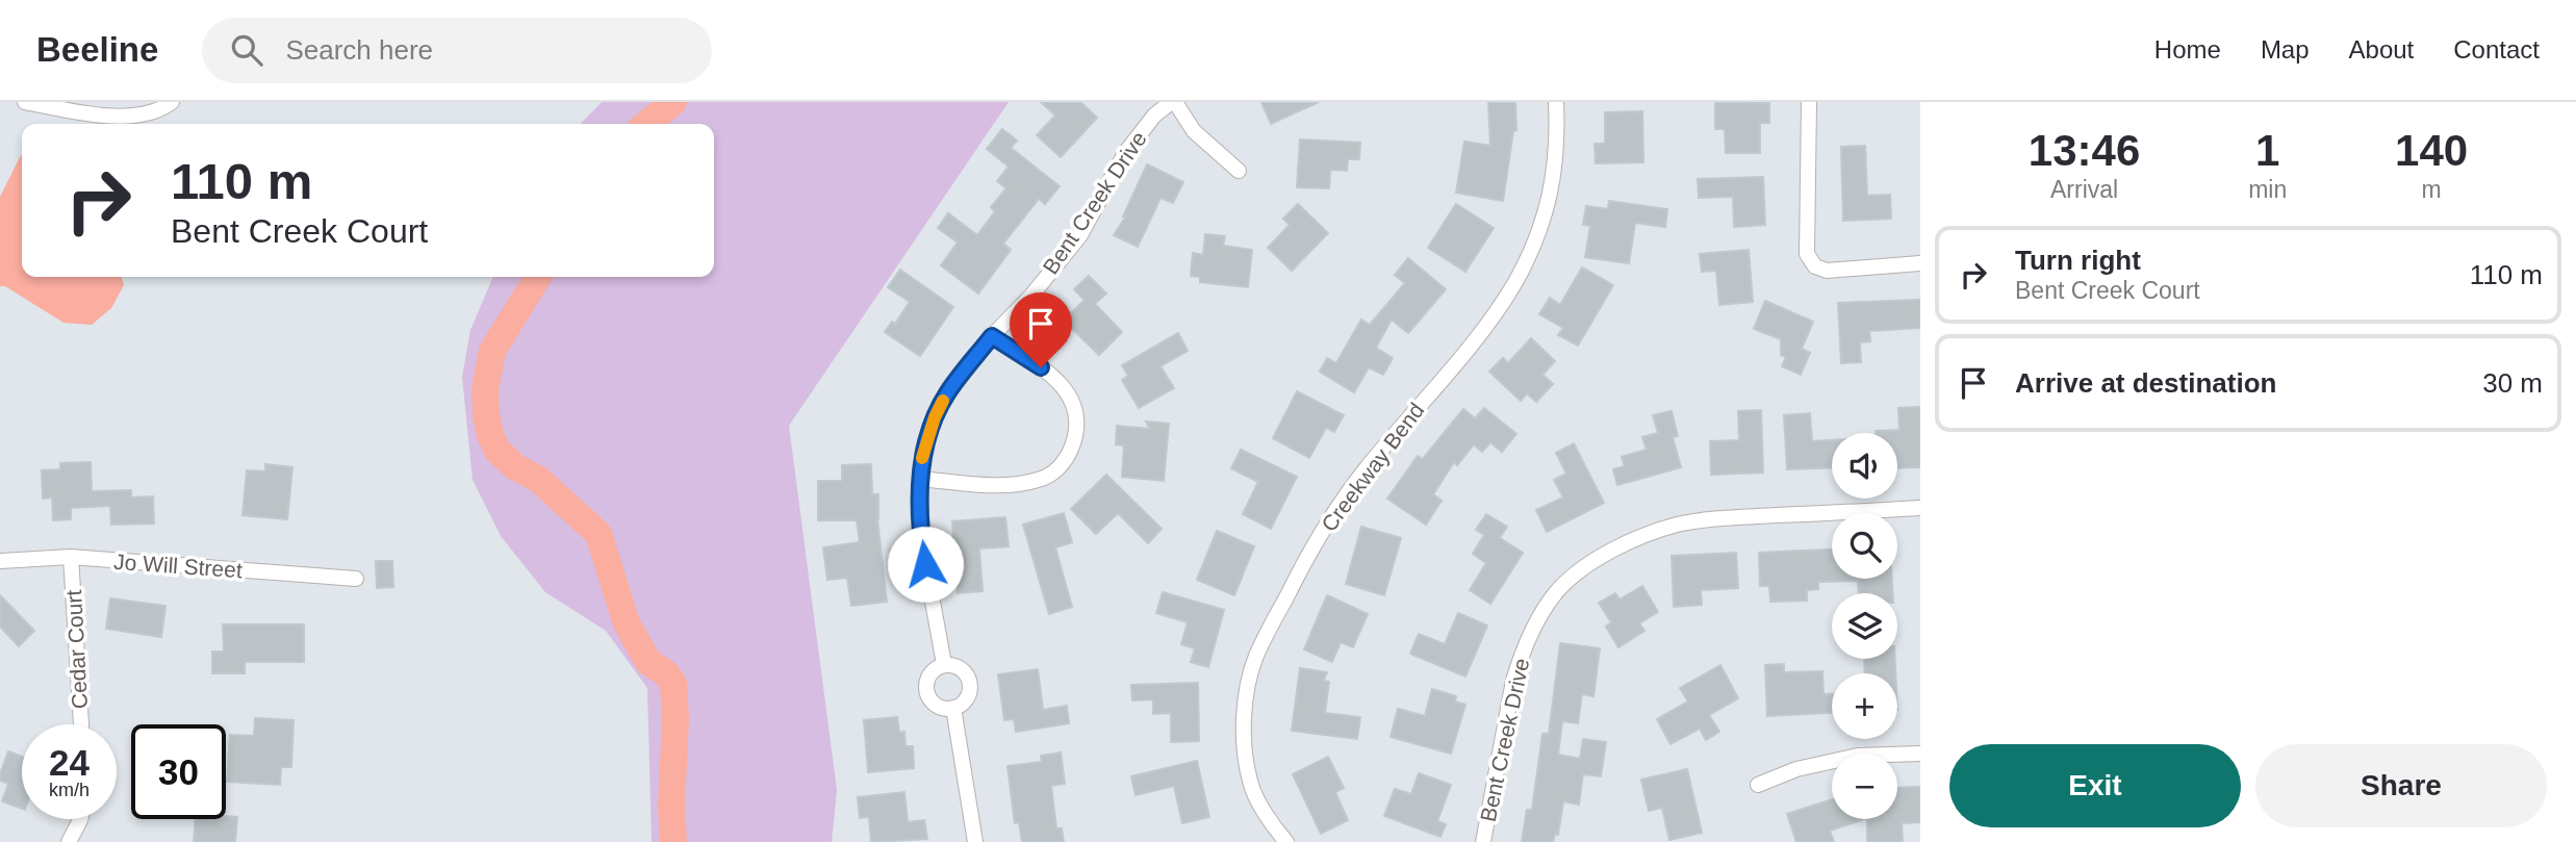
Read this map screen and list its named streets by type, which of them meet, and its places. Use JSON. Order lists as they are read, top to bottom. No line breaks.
{"streets":{"street":["Bent Creek Drive","Creekway Bend","Jo Will Street","Cedar Court"]},"crossings":[["Jo Will Street","Cedar Court"]],"page":{"header":"Beeline","search":"Search here","nav":["Home","Map","About","Contact"],"eta":["13:46","Arrival","1","min","140","m"],"turn":["110 m","Bent Creek Court"],"list":[{"name":"Turn right","note":"Bent Creek Court","value":"110 m"},{"name":"Arrive at destination","value":"30 m"}],"map_buttons":["+","−"],"speed":"24 km/h","limit":"30","buttons":["Exit","Share"]}}
